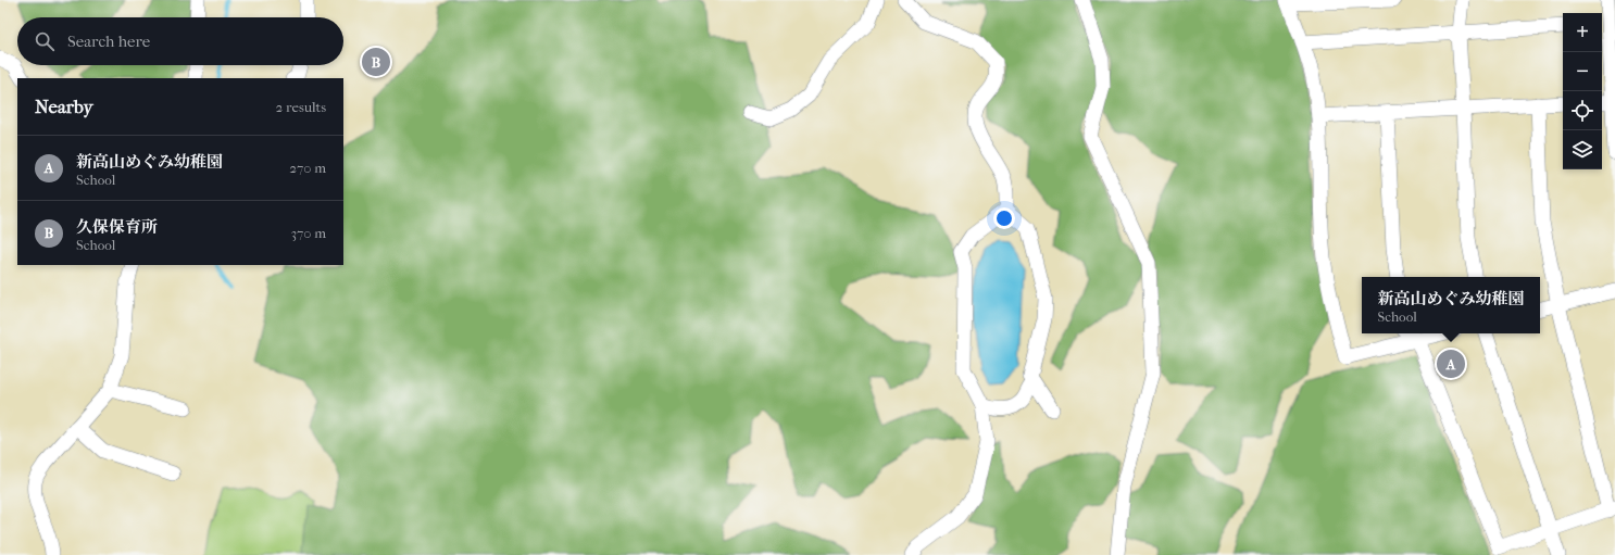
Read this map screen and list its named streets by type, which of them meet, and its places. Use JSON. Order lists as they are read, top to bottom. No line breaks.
{"page":{"map_buttons":["+","−"],"search":"Search here","pins":["B","A"],"heading":["Nearby","2 results"],"list":[{"mark":"A","name":"新高山めぐみ幼稚園","note":"School","value":"270 m"},{"mark":"B","name":"久保保育所","note":"School","value":"370 m"}],"popup":["新高山めぐみ幼稚園","School"]}}
